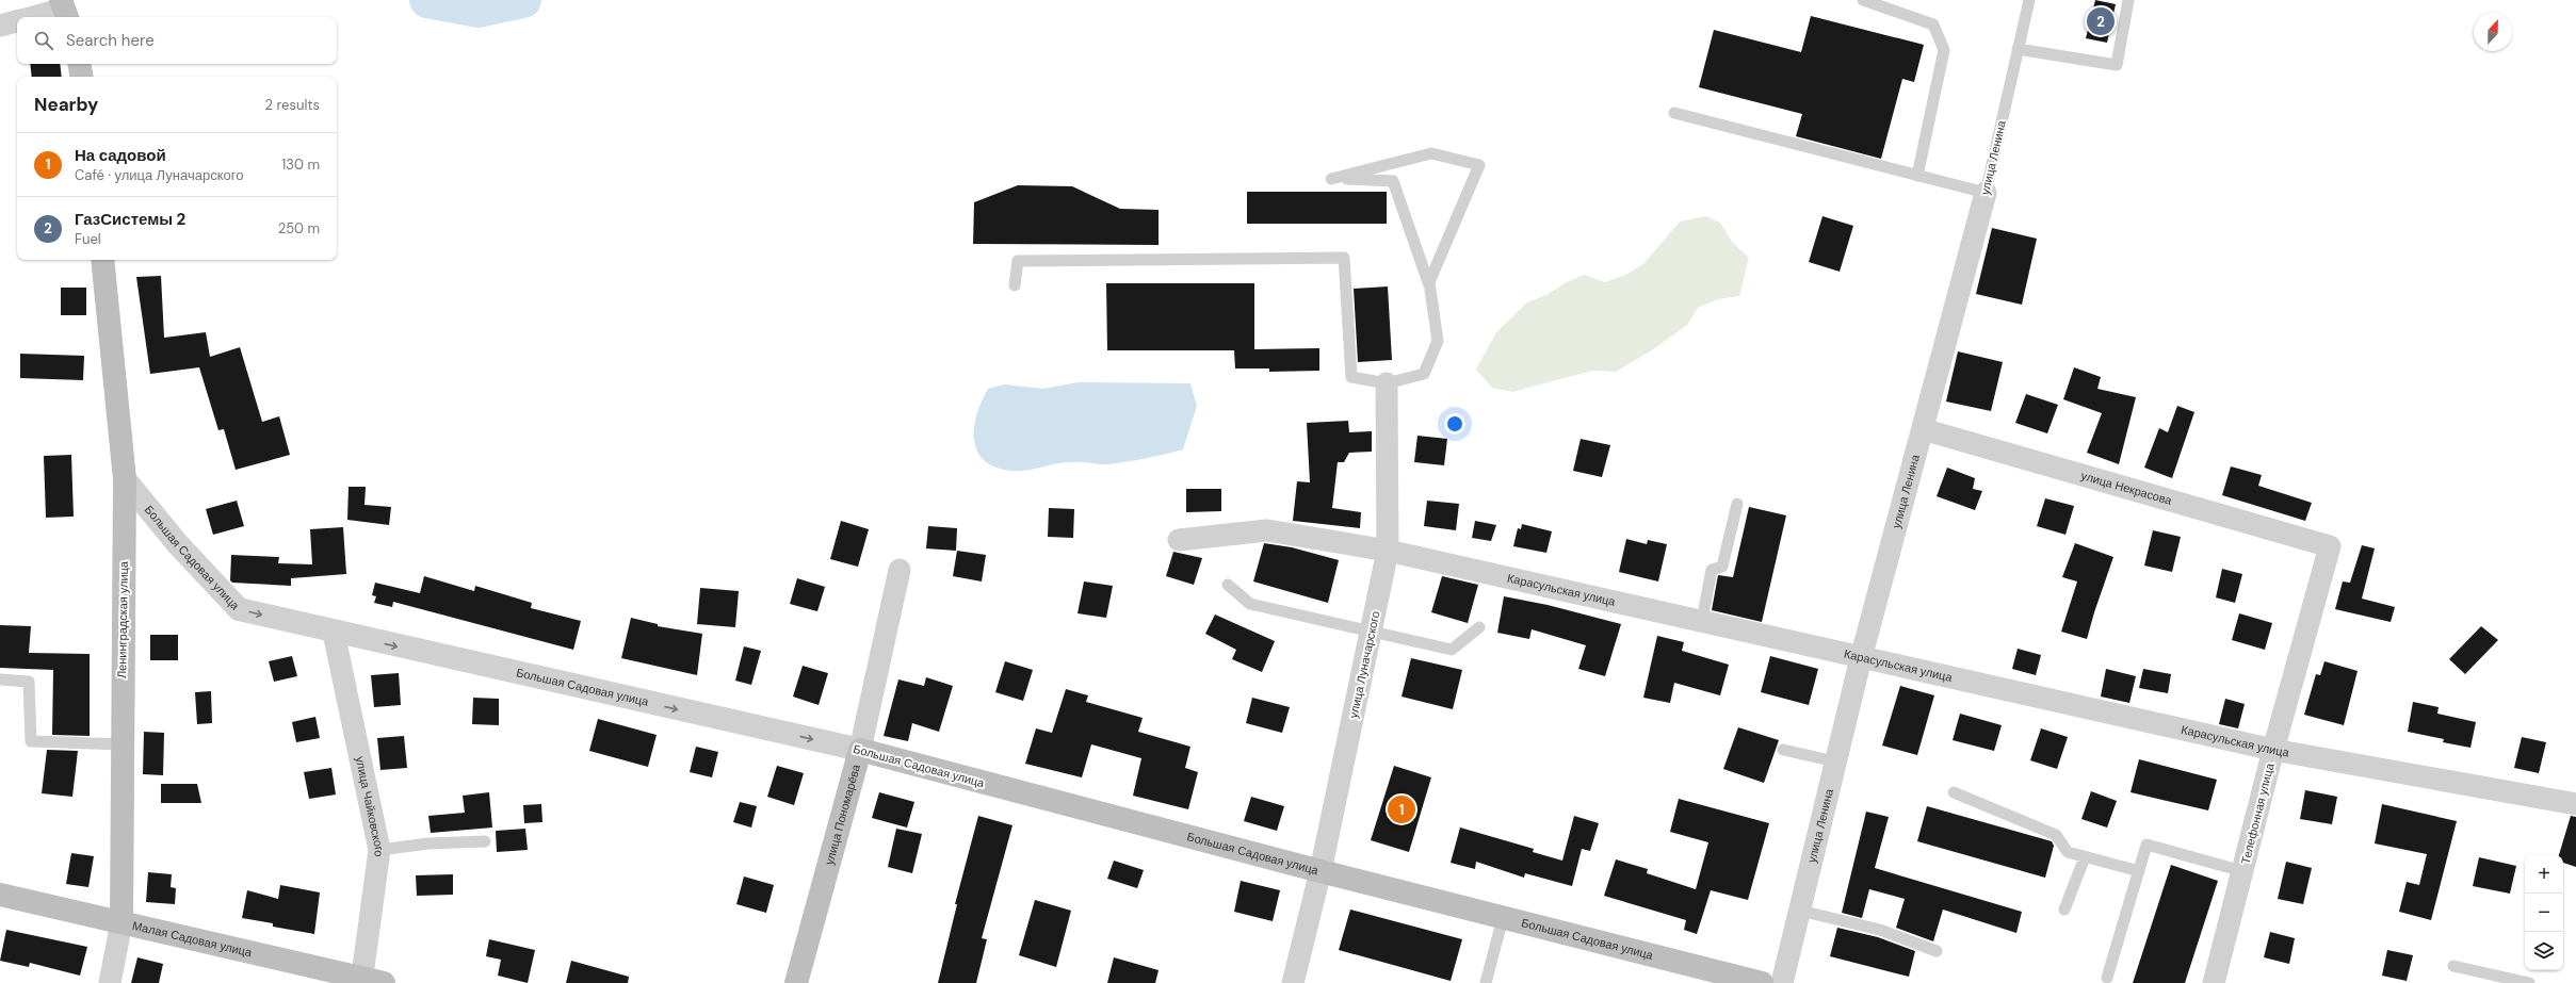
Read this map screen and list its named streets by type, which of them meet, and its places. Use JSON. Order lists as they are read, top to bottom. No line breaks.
{"streets":{"main road":["Большая Садовая улица","Ленинградская улица","улица Пономарёва","Малая Садовая улица"],"street":["улица Ленина","улица Некрасова","Карасульская улица","улица Луначарского","улица Чайковского","Телефонная улица"]},"crossings":[["улица Ленина","улица Некрасова"],["улица Ленина","Карасульская улица"],["улица Некрасова","Телефонная улица"],["Большая Садовая улица","Ленинградская улица"],["Большая Садовая улица","улица Луначарского"],["Большая Садовая улица","улица Чайковского"],["Большая Садовая улица","улица Пономарёва"],["Карасульская улица","улица Луначарского"],["Карасульская улица","Телефонная улица"],["Ленинградская улица","Малая Садовая улица"],["улица Чайковского","Малая Садовая улица"]],"one_way":["Большая Садовая улица"],"north":"top","page":{"pins":["2","1"],"search":"Search here","heading":["Nearby","2 results"],"list":[{"mark":"1","name":"На садовой","note":"Café · улица Луначарского","value":"130 m"},{"mark":"2","name":"ГазСистемы 2","note":"Fuel","value":"250 m"}],"map_buttons":["+","−"]}}
